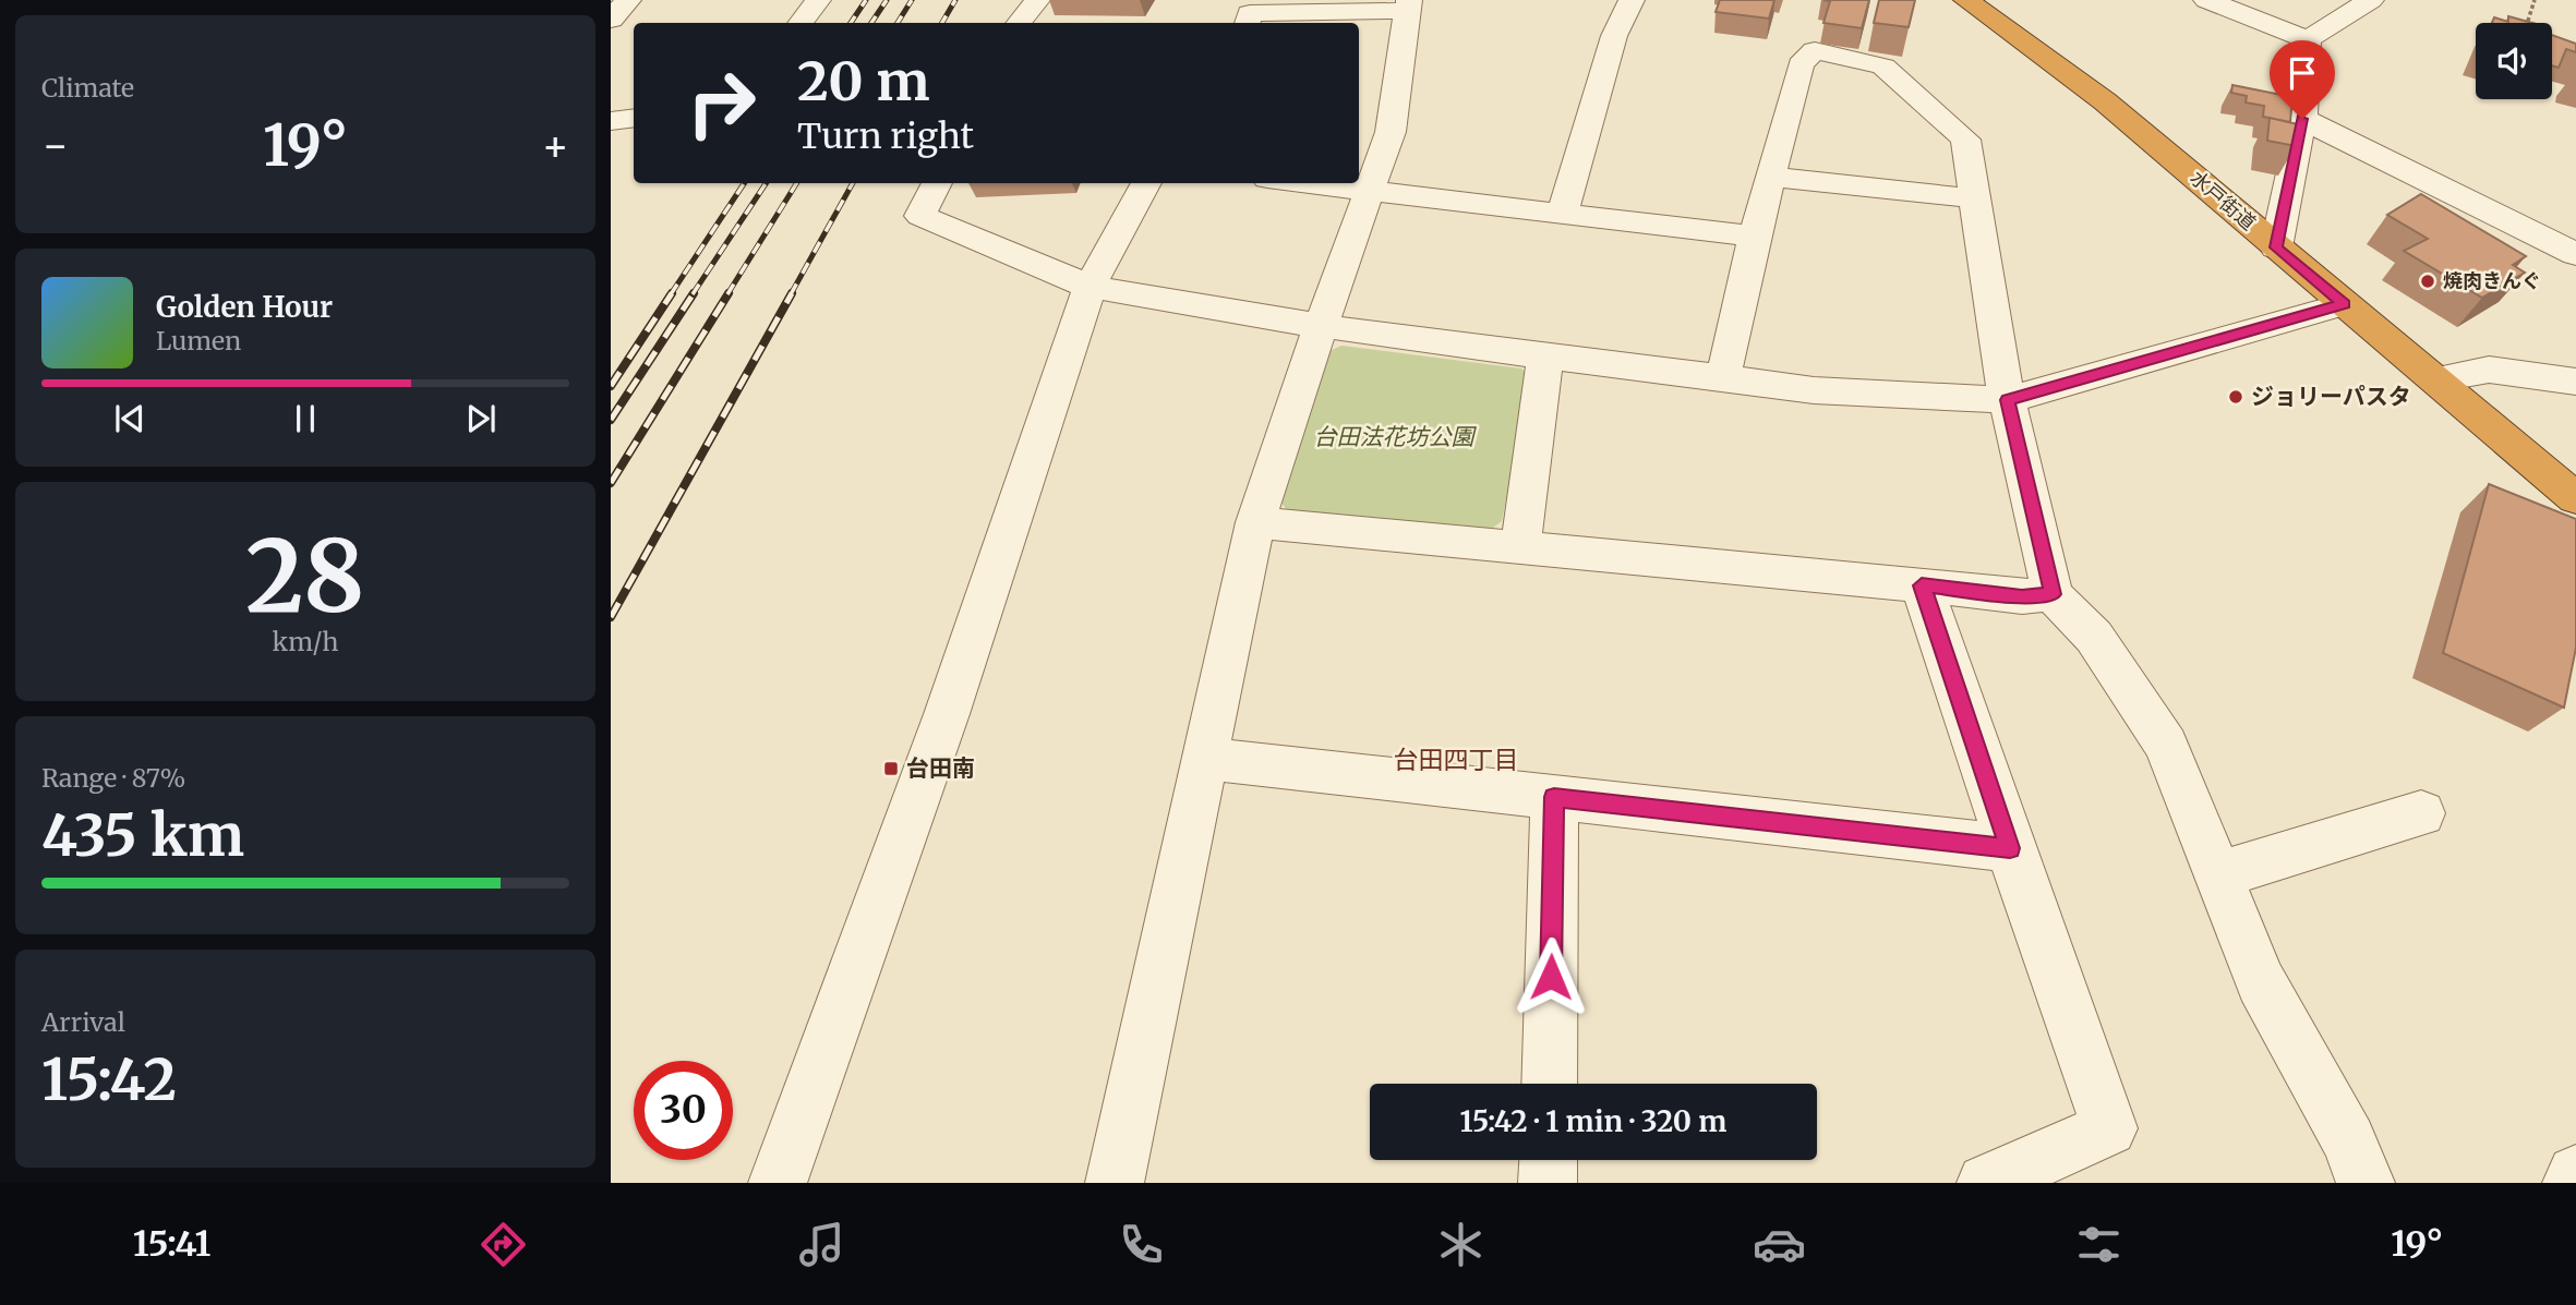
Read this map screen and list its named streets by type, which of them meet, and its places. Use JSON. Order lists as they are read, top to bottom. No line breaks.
{"streets":{"highway":["水戸街道"]},"districts":["台田四丁目"],"parks":["台田法花坊公園"],"places":{"other":["焼肉きんぐ","ジョリーパスタ"],"transit":["台田南"]},"page":{"tile":["Climate",["28","km/h"],["Range · 87%","435 km"],["Arrival","15:42"]],"turn":["20 m","Turn right"],"heat":["−","19°","+"],"song":["Golden Hour","Lumen"],"limit":"30","trip":"15:42 · 1 min · 320 m","tabs":["15:41","19°"]}}
